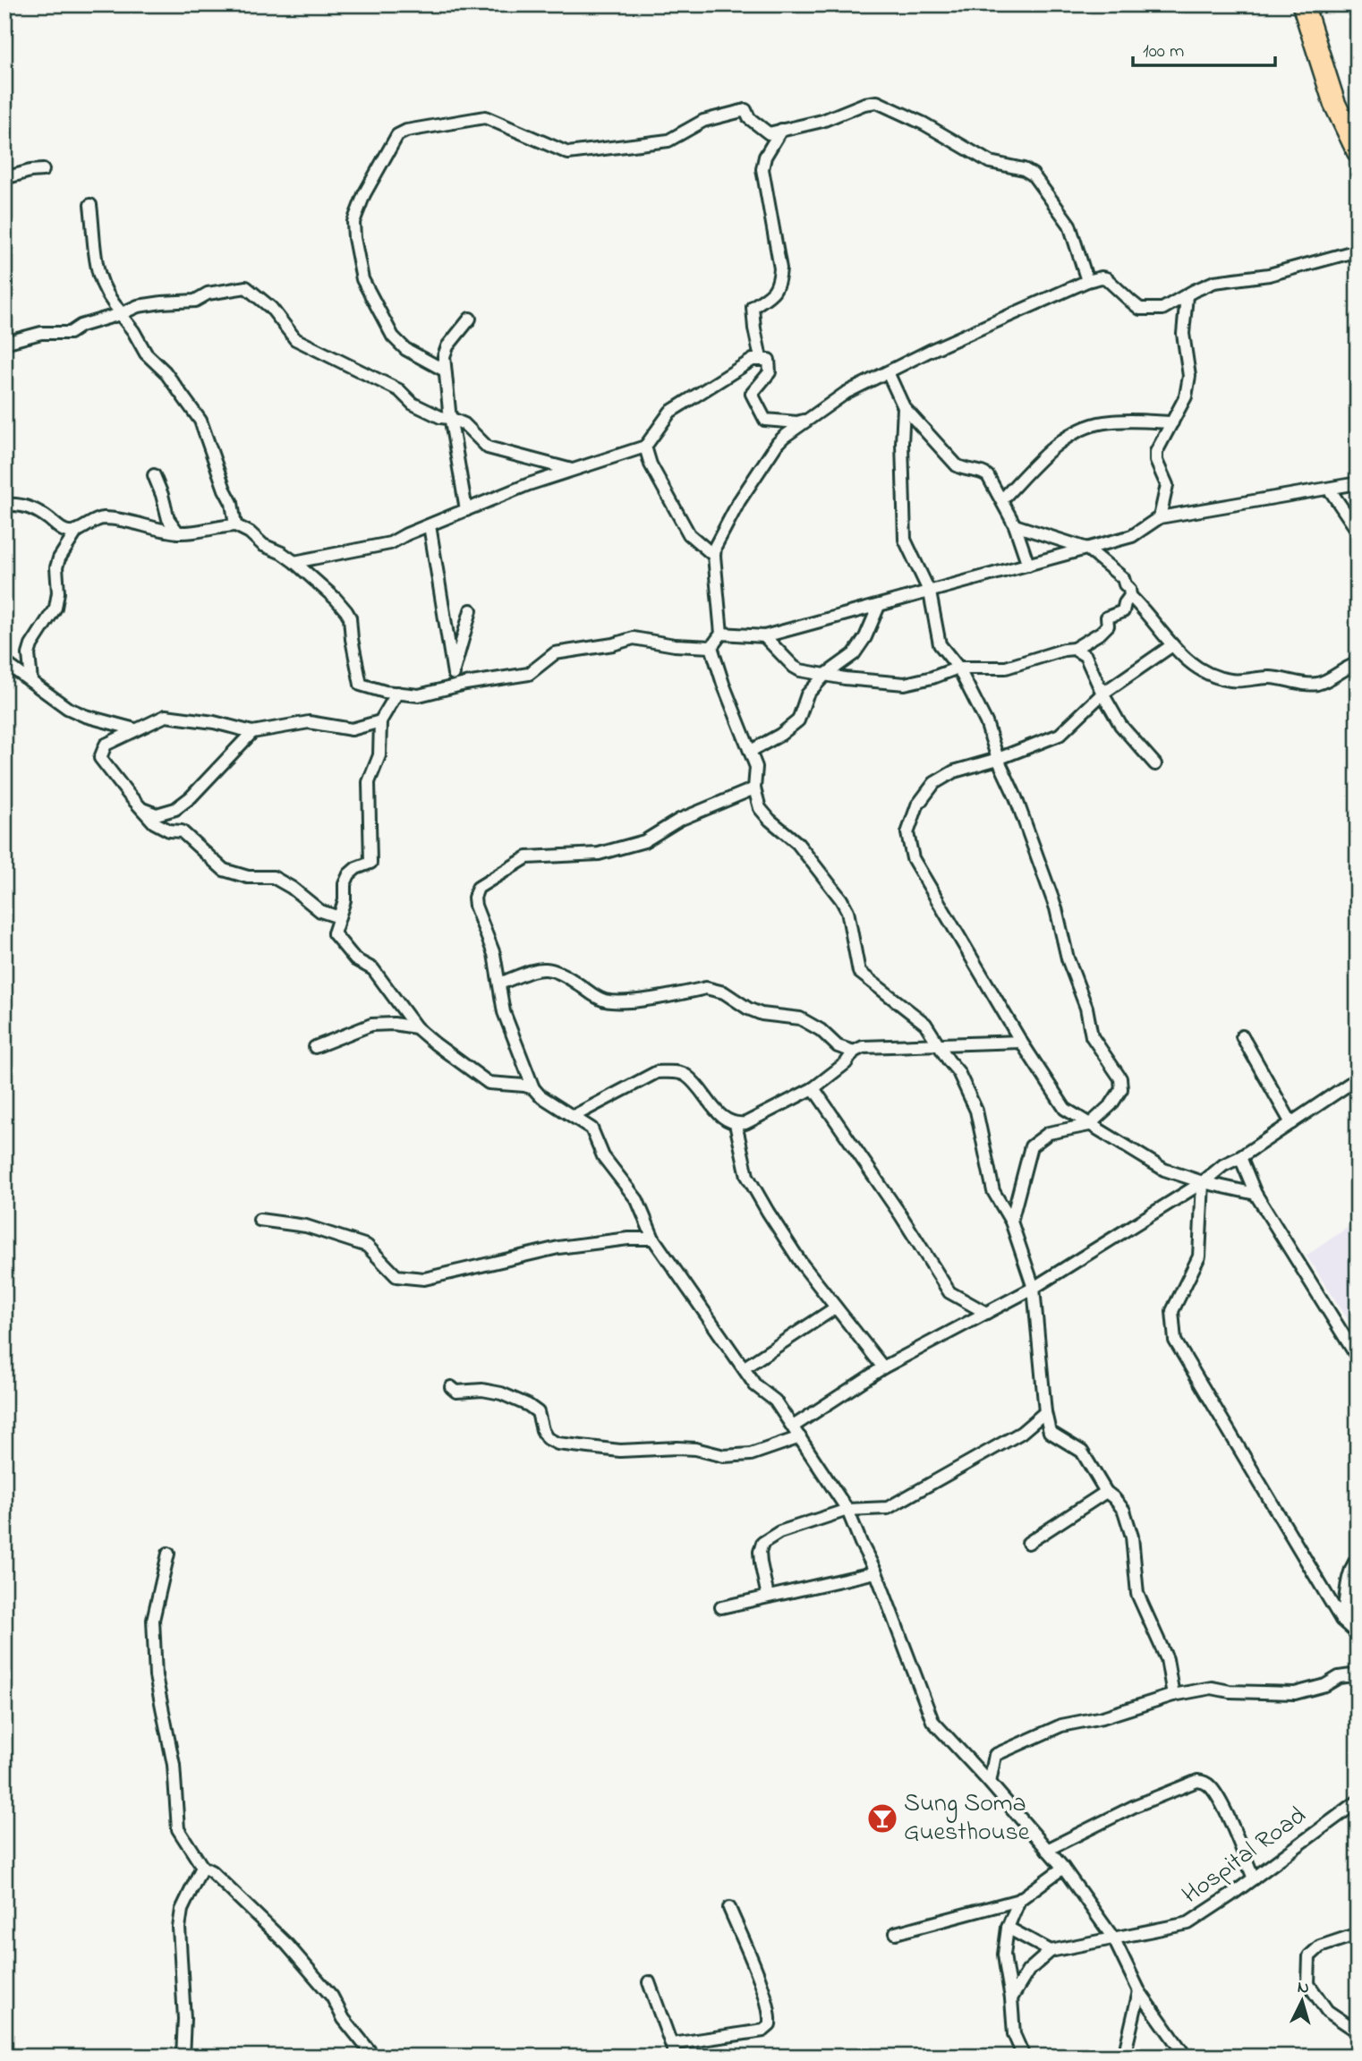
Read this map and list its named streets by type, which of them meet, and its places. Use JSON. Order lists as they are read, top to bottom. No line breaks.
{"streets":{"street":["Hospital Road"]},"places":{"bar":["Sung Soma Guesthouse"]},"scale_bar":"100 m","north":"top"}
